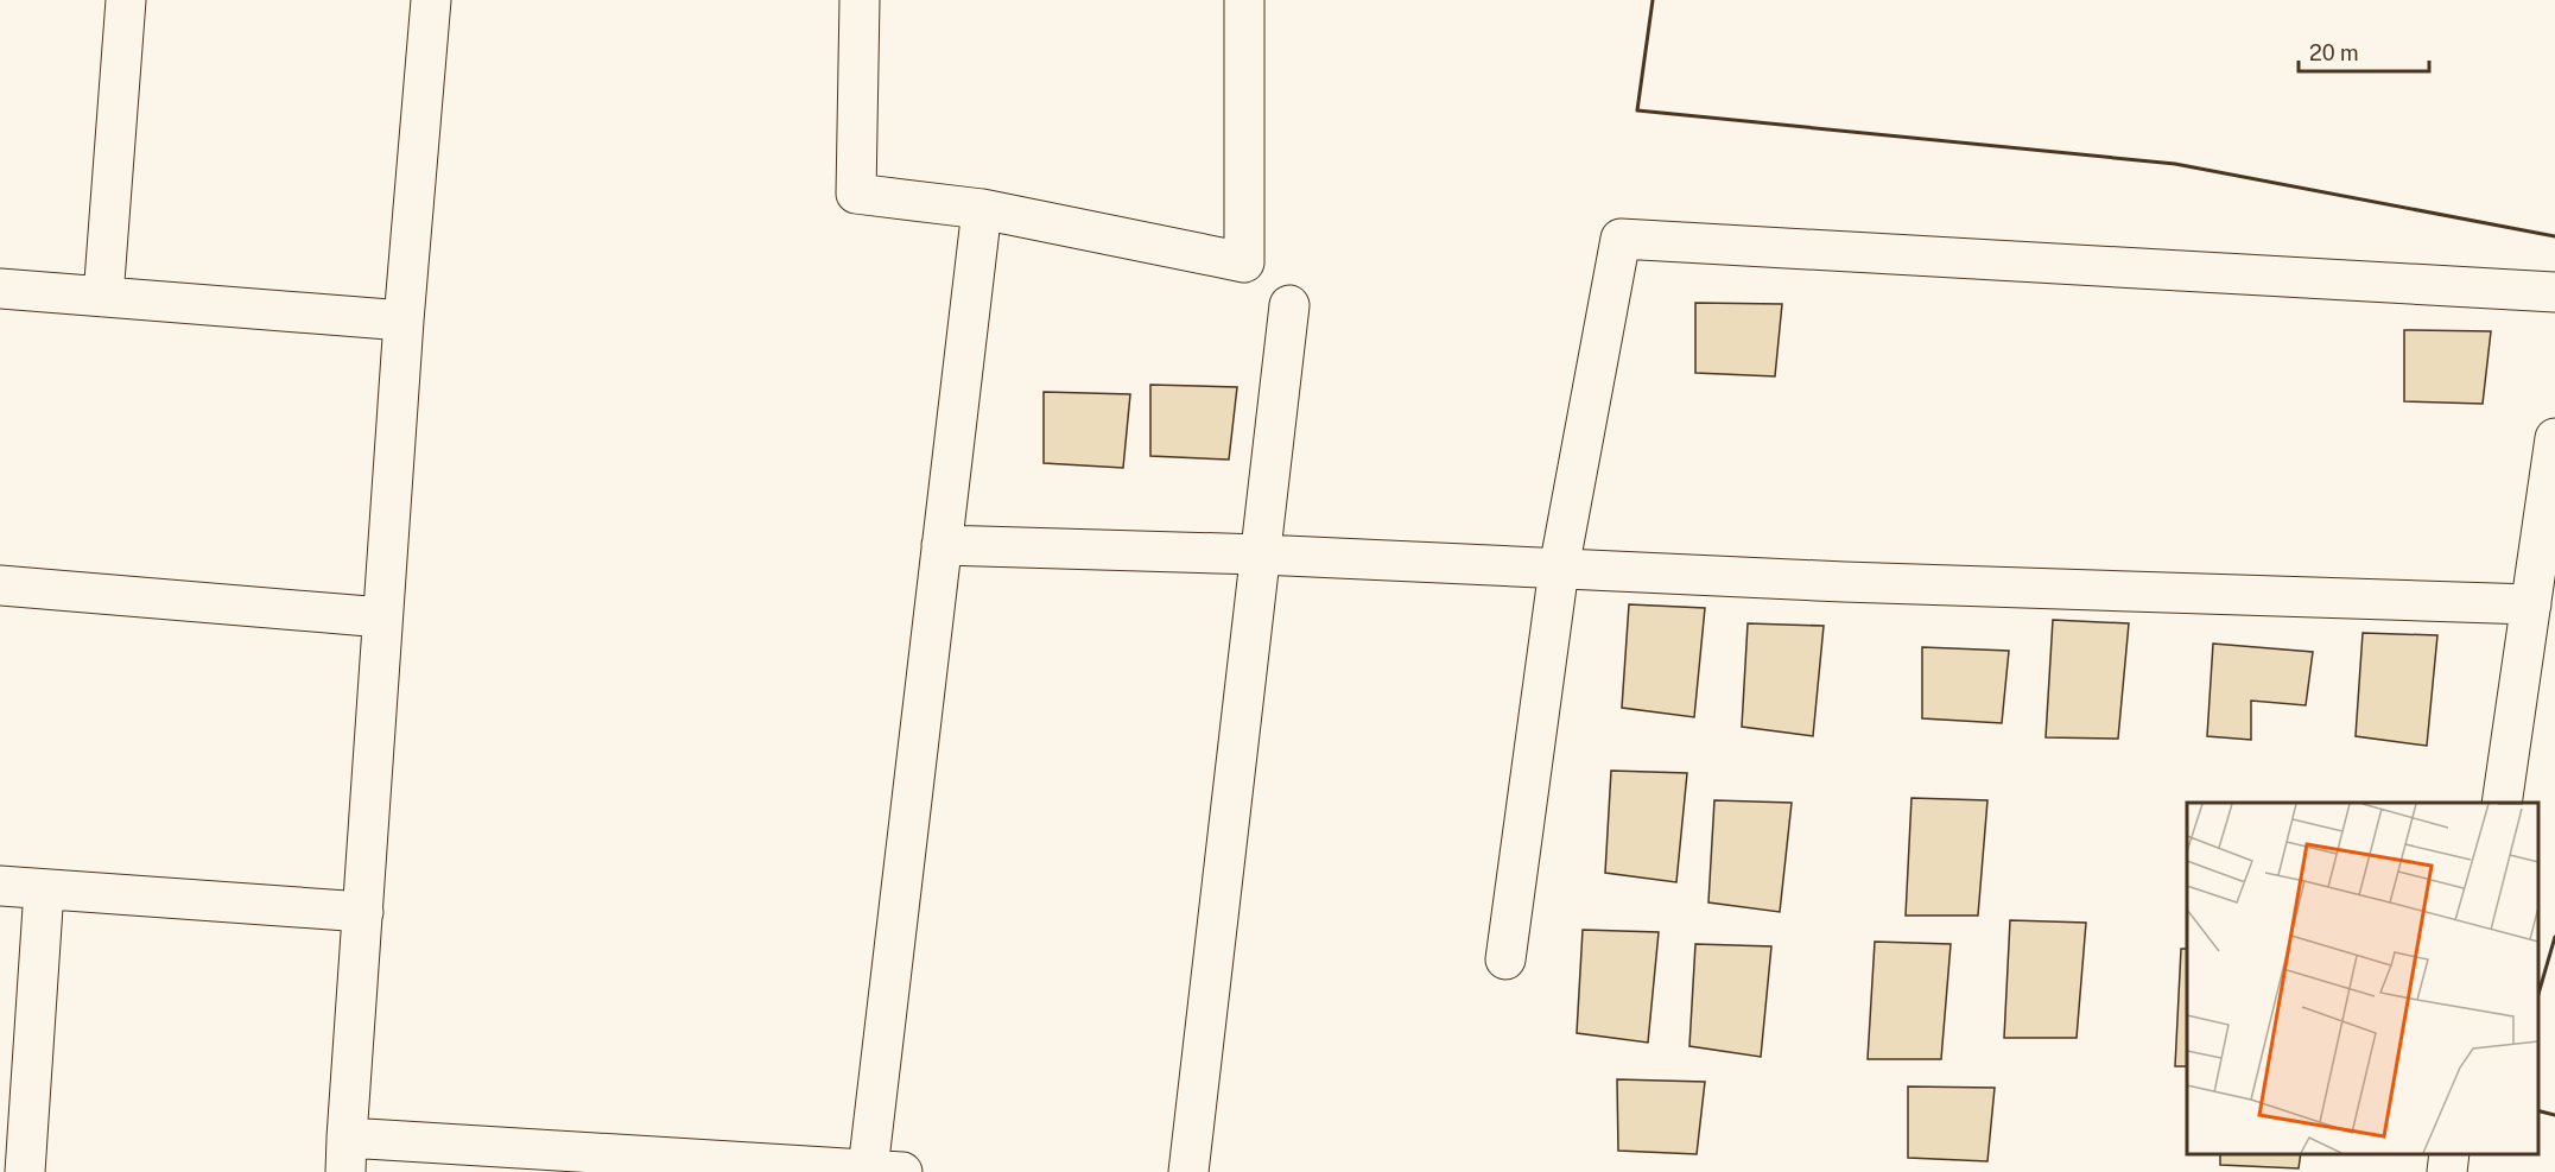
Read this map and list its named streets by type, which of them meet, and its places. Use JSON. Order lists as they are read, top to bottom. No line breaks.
{"scale_bar":"20 m"}
